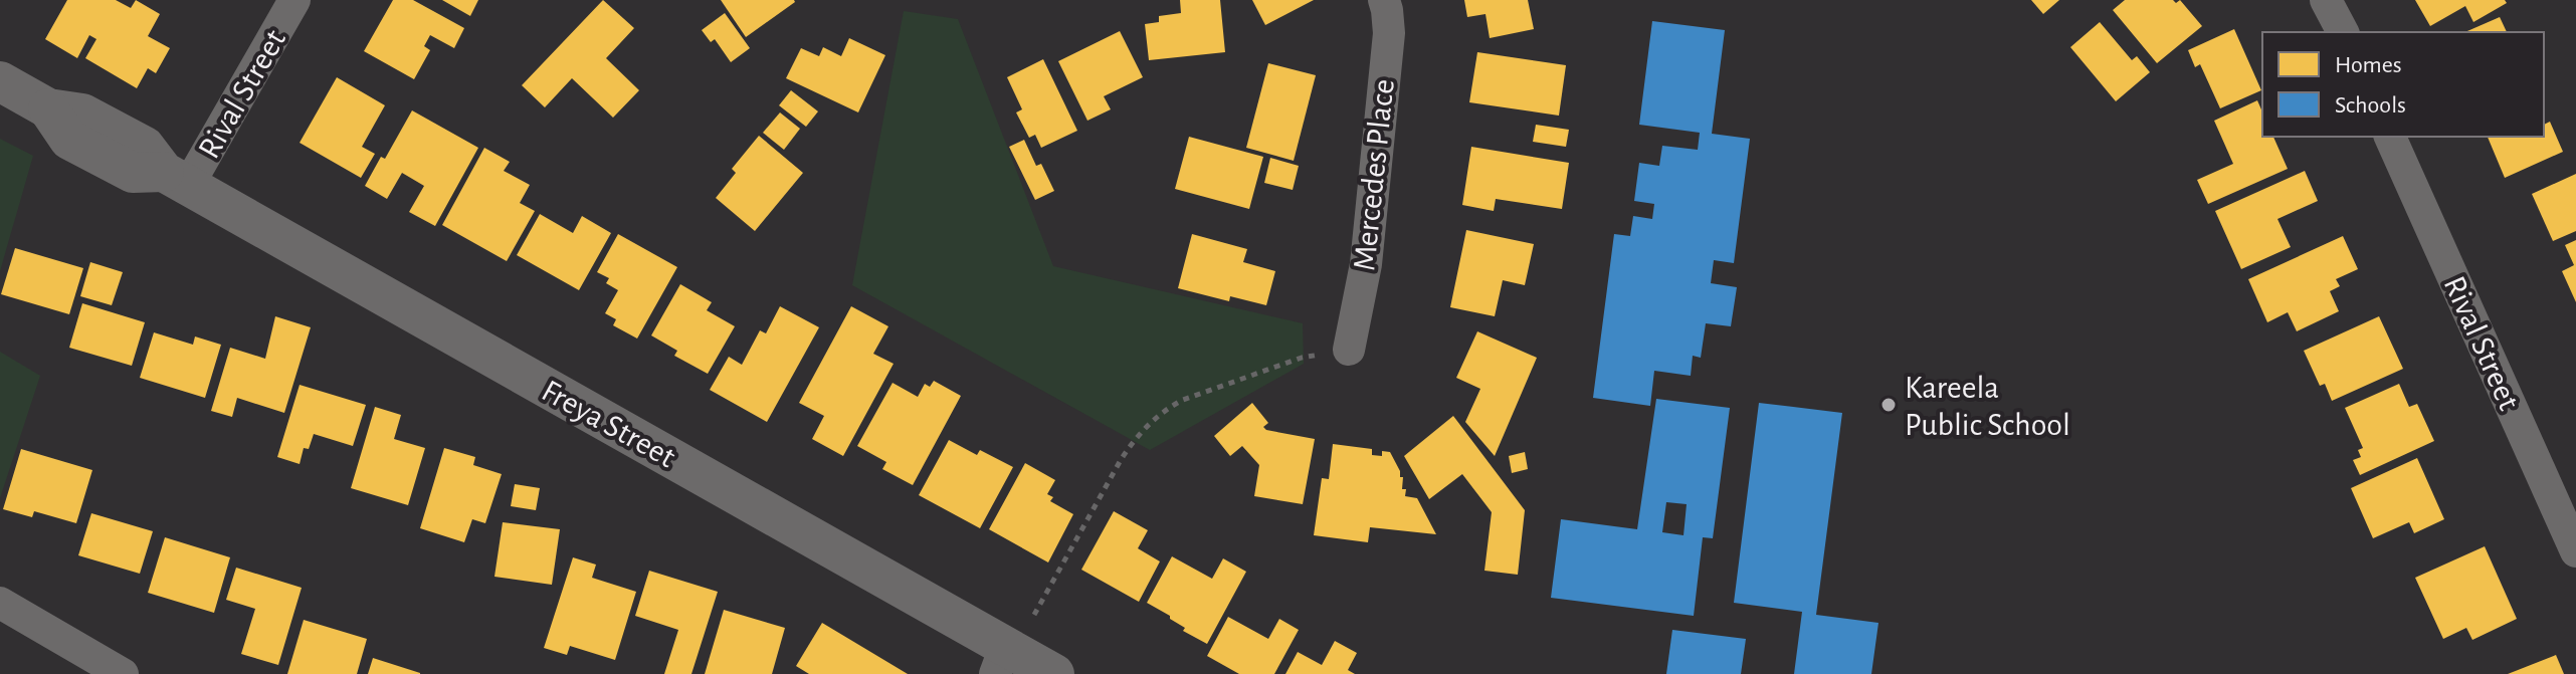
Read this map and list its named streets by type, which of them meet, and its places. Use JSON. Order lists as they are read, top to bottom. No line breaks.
{"streets":{"street":["Rival Street","Mercedes Place","Freya Street"]},"crossings":[["Rival Street","Freya Street"]],"places":["Kareela Public School"],"legend":["Homes","Schools"]}
